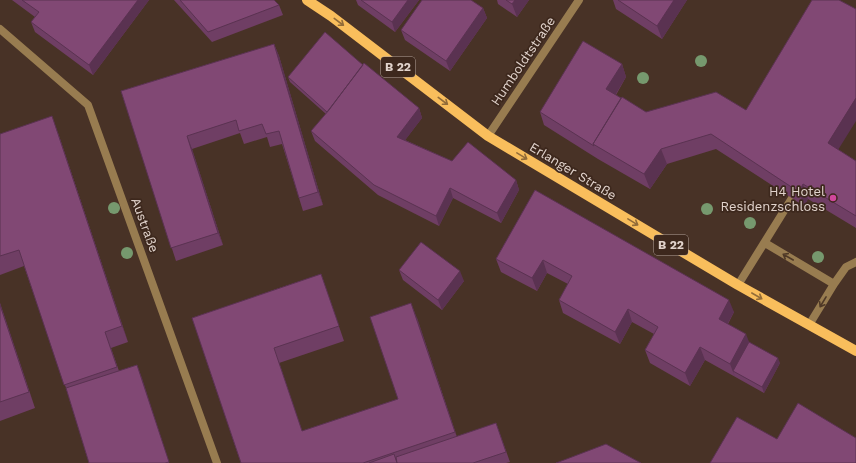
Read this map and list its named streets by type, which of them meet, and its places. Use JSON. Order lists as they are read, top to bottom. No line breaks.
{"streets":{"main road":["B 22","Erlanger Straße"],"street":["Humboldtstraße","Austraße"]},"crossings":[["Humboldtstraße","Erlanger Straße"]],"one_way":["Erlanger Straße"],"places":["H4 Hotel Residenzschloss"]}
